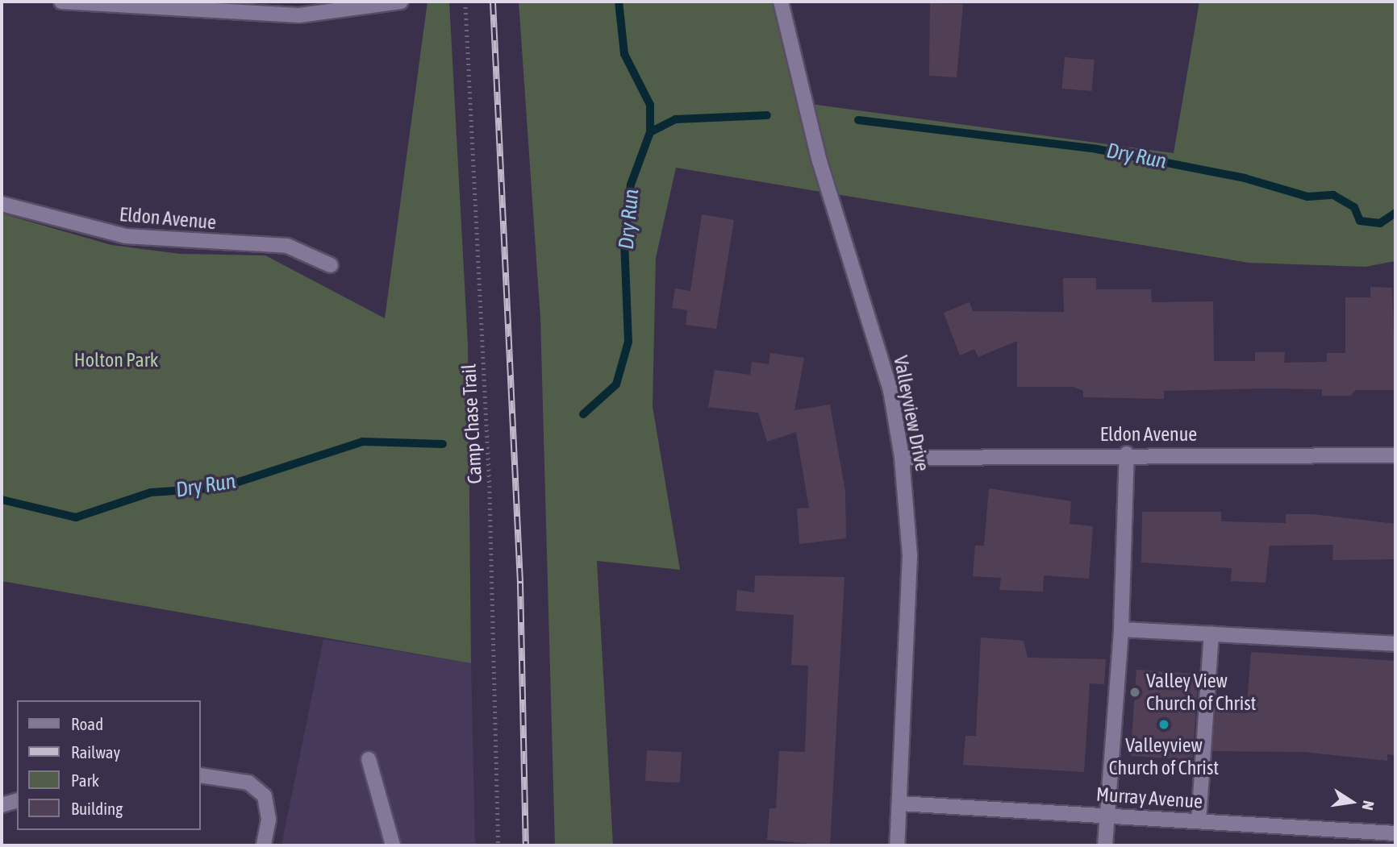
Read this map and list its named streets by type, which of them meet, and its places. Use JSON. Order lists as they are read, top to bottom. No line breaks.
{"streets":{"street":["Eldon Avenue","Valleyview Drive","Murray Avenue"],"path":["Camp Chase Trail"]},"crossings":[["Eldon Avenue","Valleyview Drive"],["Valleyview Drive","Murray Avenue"]],"water":["Dry Run"],"parks":["Holton Park"],"places":["Valley View Church of Christ","Valleyview Church of Christ"],"legend":["Road","Railway","Park","Building"],"north":"right"}
